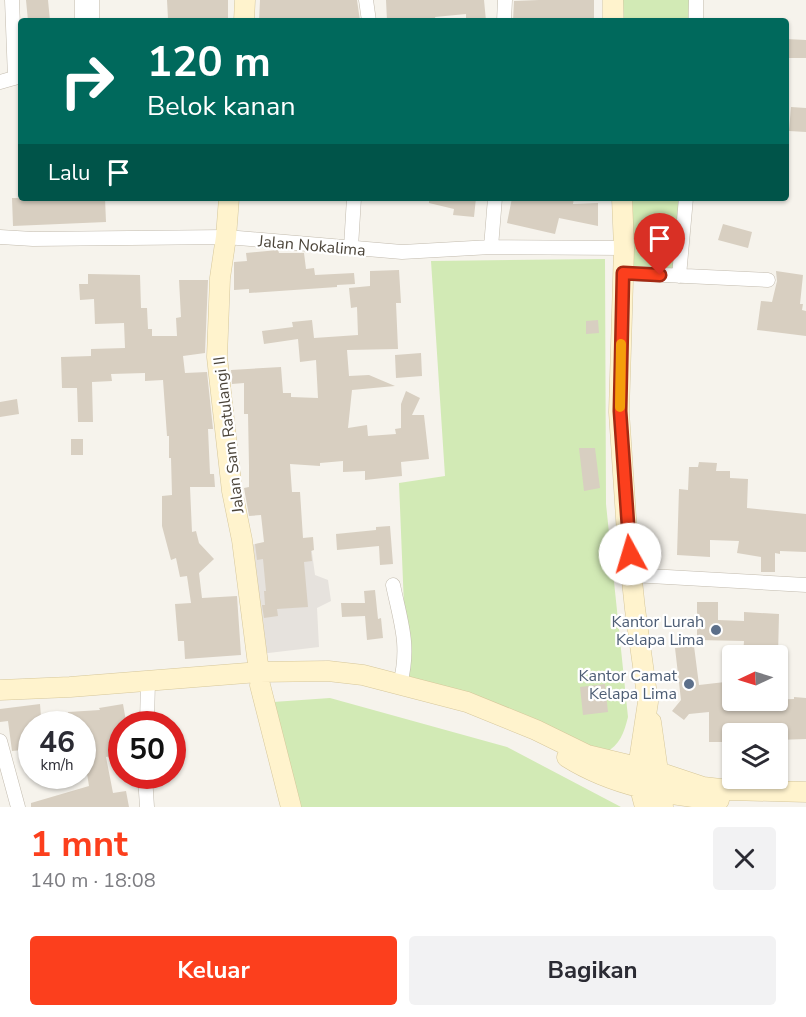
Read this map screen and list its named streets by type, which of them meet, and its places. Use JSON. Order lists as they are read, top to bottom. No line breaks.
{"streets":{"main road":["Jalan Sam Ratulangi II"],"street":["Jalan Nokalima"]},"crossings":[["Jalan Nokalima","Jalan Sam Ratulangi II"]],"places":["Kantor Lurah Kelapa Lima","Kantor Camat Kelapa Lima"],"north":"left","page":{"turn":["120 m","Belok kanan"],"then":"Lalu","speed":"46 km/h","limit":"50","heading":["1 mnt","140 m · 18:08"],"buttons":["Keluar","Bagikan"]}}
